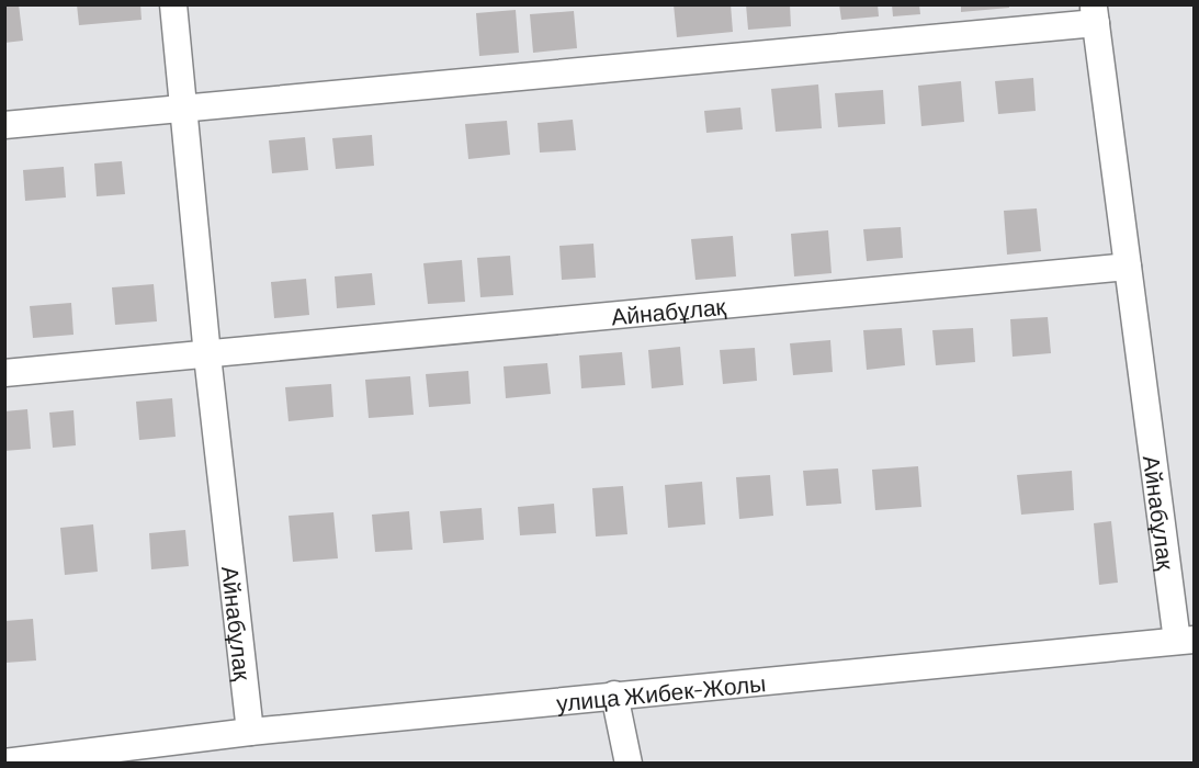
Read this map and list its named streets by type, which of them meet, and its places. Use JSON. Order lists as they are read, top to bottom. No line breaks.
{"streets":{"street":["Айнабұлақ","улица Жибек-Жолы"]},"crossings":[["Айнабұлақ","улица Жибек-Жолы"]]}
